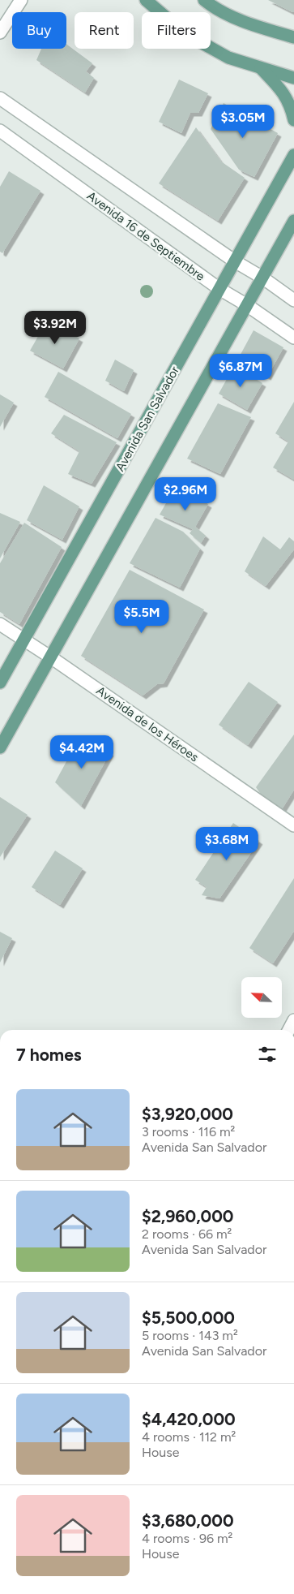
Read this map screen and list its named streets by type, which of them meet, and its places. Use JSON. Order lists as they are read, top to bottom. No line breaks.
{"streets":{"main road":["Avenida San Salvador"],"street":["Avenida 16 de Septiembre","Avenida de los Héroes"]},"crossings":[["Avenida 16 de Septiembre","Avenida San Salvador"],["Avenida San Salvador","Avenida de los Héroes"]],"north":"top left","page":{"chip":["Buy","Rent","Filters"],"price":["$3.05M","$3.92M","$6.87M","$2.96M","$5.5M","$4.42M","$3.68M"],"heading":"7 homes","list":[{"name":"$3,920,000","note":"3 rooms · 116 m² · Avenida San Salvador"},{"name":"$2,960,000","note":"2 rooms · 66 m² · Avenida San Salvador"},{"name":"$5,500,000","note":"5 rooms · 143 m² · Avenida San Salvador"},{"name":"$4,420,000","note":"4 rooms · 112 m² · House"},{"name":"$3,680,000","note":"4 rooms · 96 m² · House"}]}}
